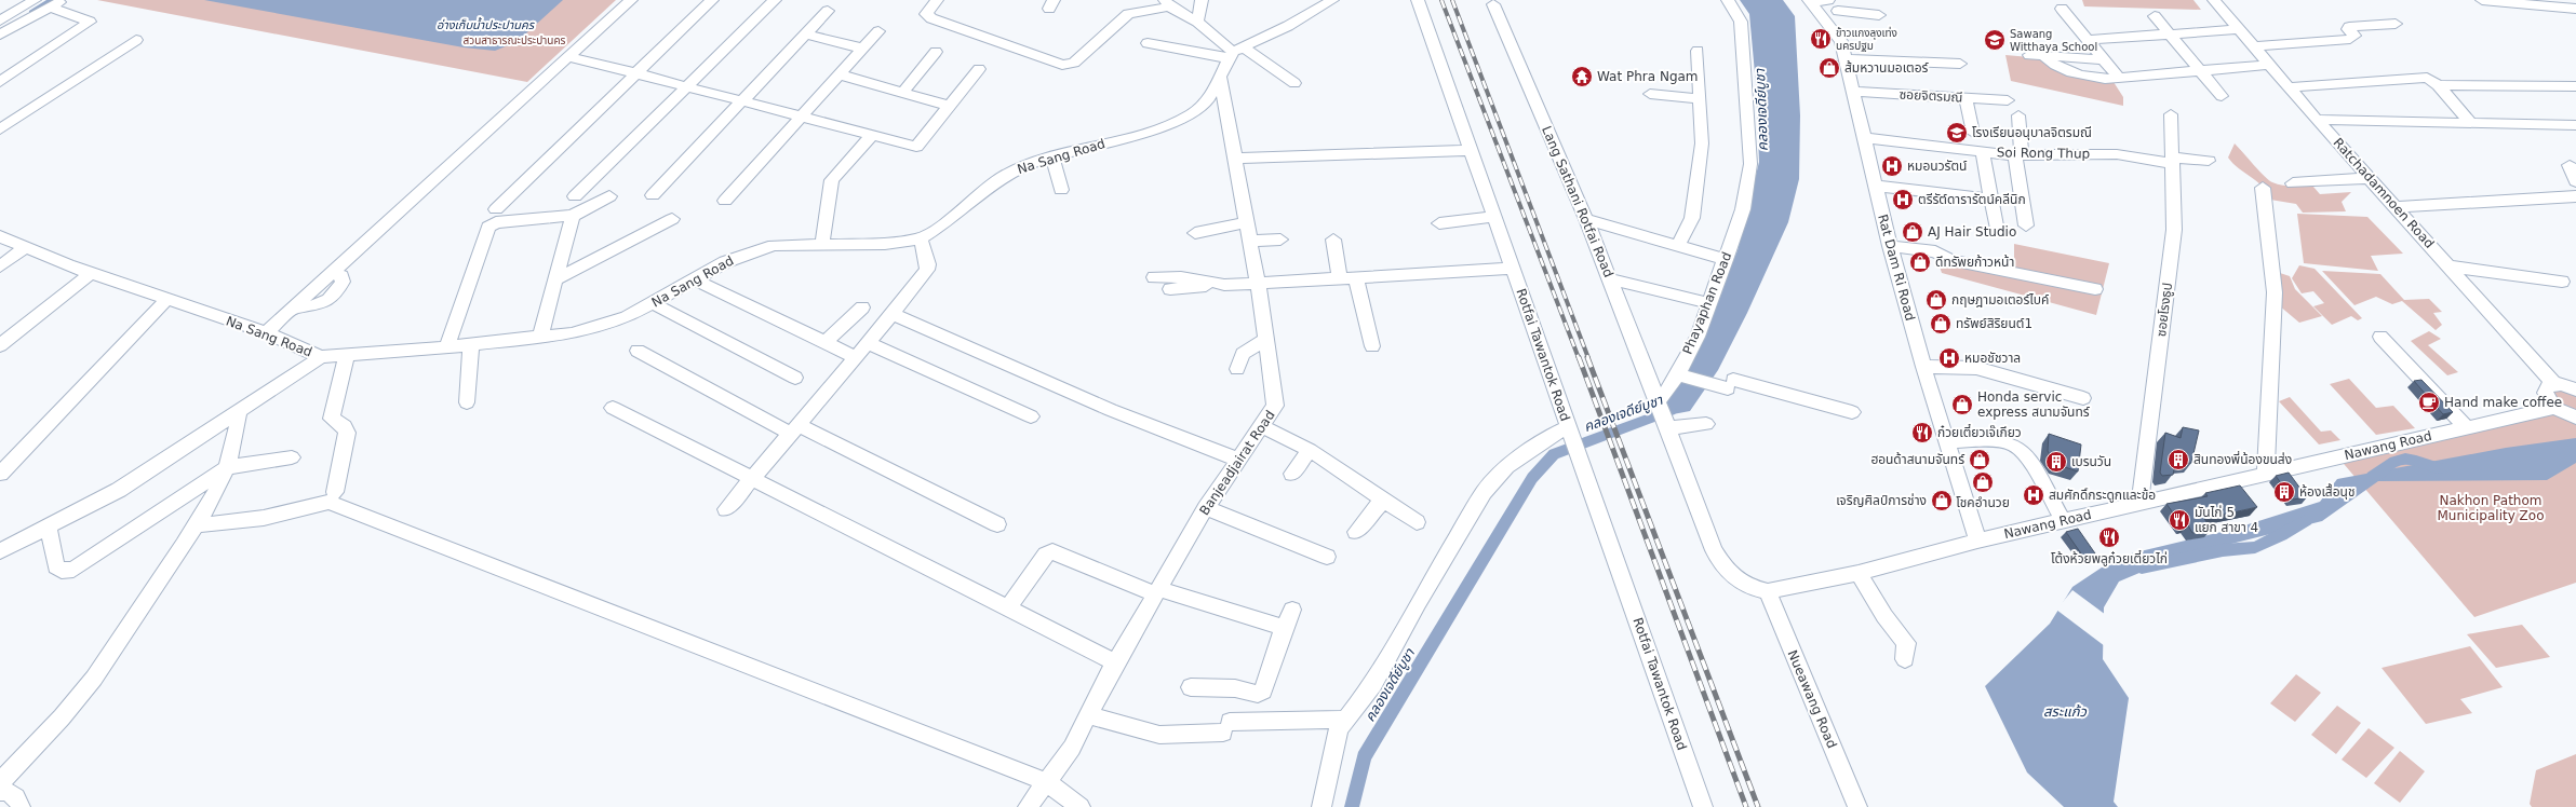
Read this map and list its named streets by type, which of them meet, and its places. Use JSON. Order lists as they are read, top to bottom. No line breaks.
{"streets":{"street":["ซอยจิตรมณี","Soi Rong Thup","Na Sang Road","Ratchadamnoen Road","Lang Sathani Rotfai Road","Rat Dam Ri Road","Phayaphan Road","ซอยโรงธูป","Rotfai Tawantok Road","Nawang Road","Banjeadjairat Road","Nueawang Road"]},"crossings":[["ซอยจิตรมณี","Rat Dam Ri Road"],["Soi Rong Thup","Rat Dam Ri Road"],["Soi Rong Thup","ซอยโรงธูป"],["Na Sang Road","Banjeadjairat Road"],["Lang Sathani Rotfai Road","Phayaphan Road"],["Rat Dam Ri Road","Nawang Road"],["ซอยโรงธูป","Nawang Road"],["Nawang Road","Nueawang Road"]],"water":["อ่างเก็บน้ำประปานคร","คลองเจดีย์บูชา","สระแก้ว"],"parks":["สวนสาธารณะประปานคร","Nakhon Pathom Municipality Zoo"],"places":{"restaurant":["ข้าวแกงลุงเท่ง นครปฐม","ก๋วยเตี๋ยวเจ๊เกียว","มันไก่ 5 แยก สาขา 4","โต้งห้วยพลูก๋วยเตี๋ยวไก่"],"school or university":["Sawang Witthaya School","โรงเรียนอนุบาลจิตรมณี"],"shop":["ส้มหวานมอเตอร์","AJ Hair Studio","ดีทรัพยก้าวหน้า","กฤษฎามอเตอร์ไบค์","ทรัพย์สิริยนต์1","Honda servic express สนามจันทร์","ฮอนด้าสนามจันทร์","โชคอำนวย","เจริญศิลป์การช่าง"],"temple":["Wat Phra Ngam"],"hospital":["หมอนวรัตน์","ตรีรัต์ดารารัตน์คลีนิก","หมอชัชวาล","สมศักดิ์กระดูกและข้อ"],"cafe":["Hand make coffee"],"building":["สินทองพี่น้องขนส่ง","เบรนวัน","ห้องเสื้อนุช"]}}
